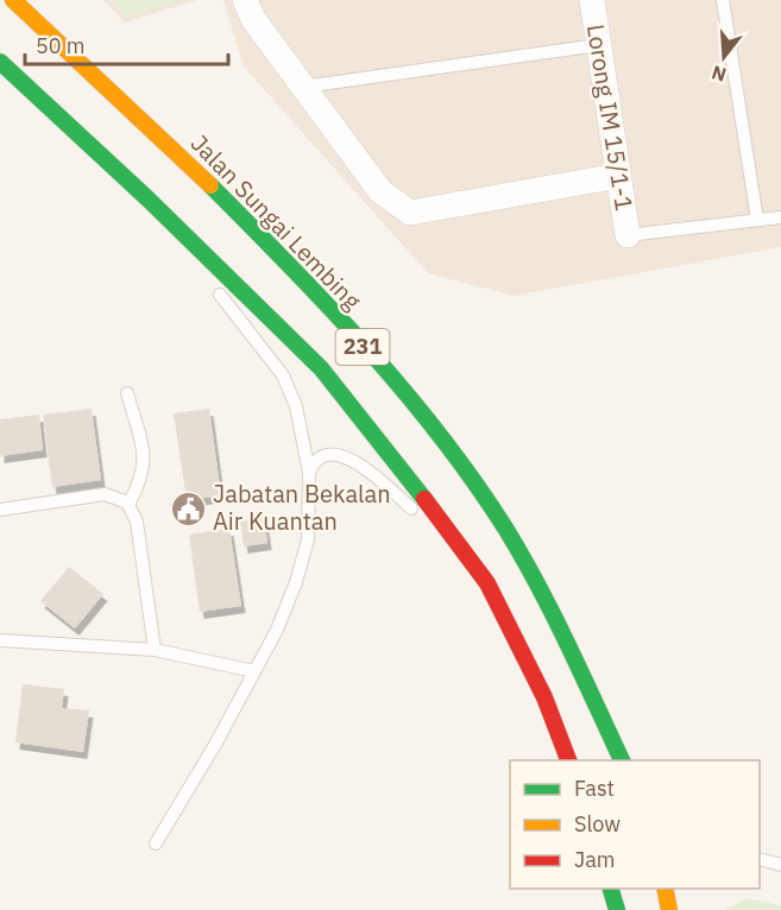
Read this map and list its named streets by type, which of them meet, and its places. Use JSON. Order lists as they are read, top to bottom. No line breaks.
{"streets":{"main road":["Jalan Sungai Lembing","231"],"street":["Lorong IM 15/1-1"]},"places":{"public building":["Jabatan Bekalan Air Kuantan"]},"legend":["Fast","Slow","Jam"],"scale_bar":"50 m","north":"bottom"}
